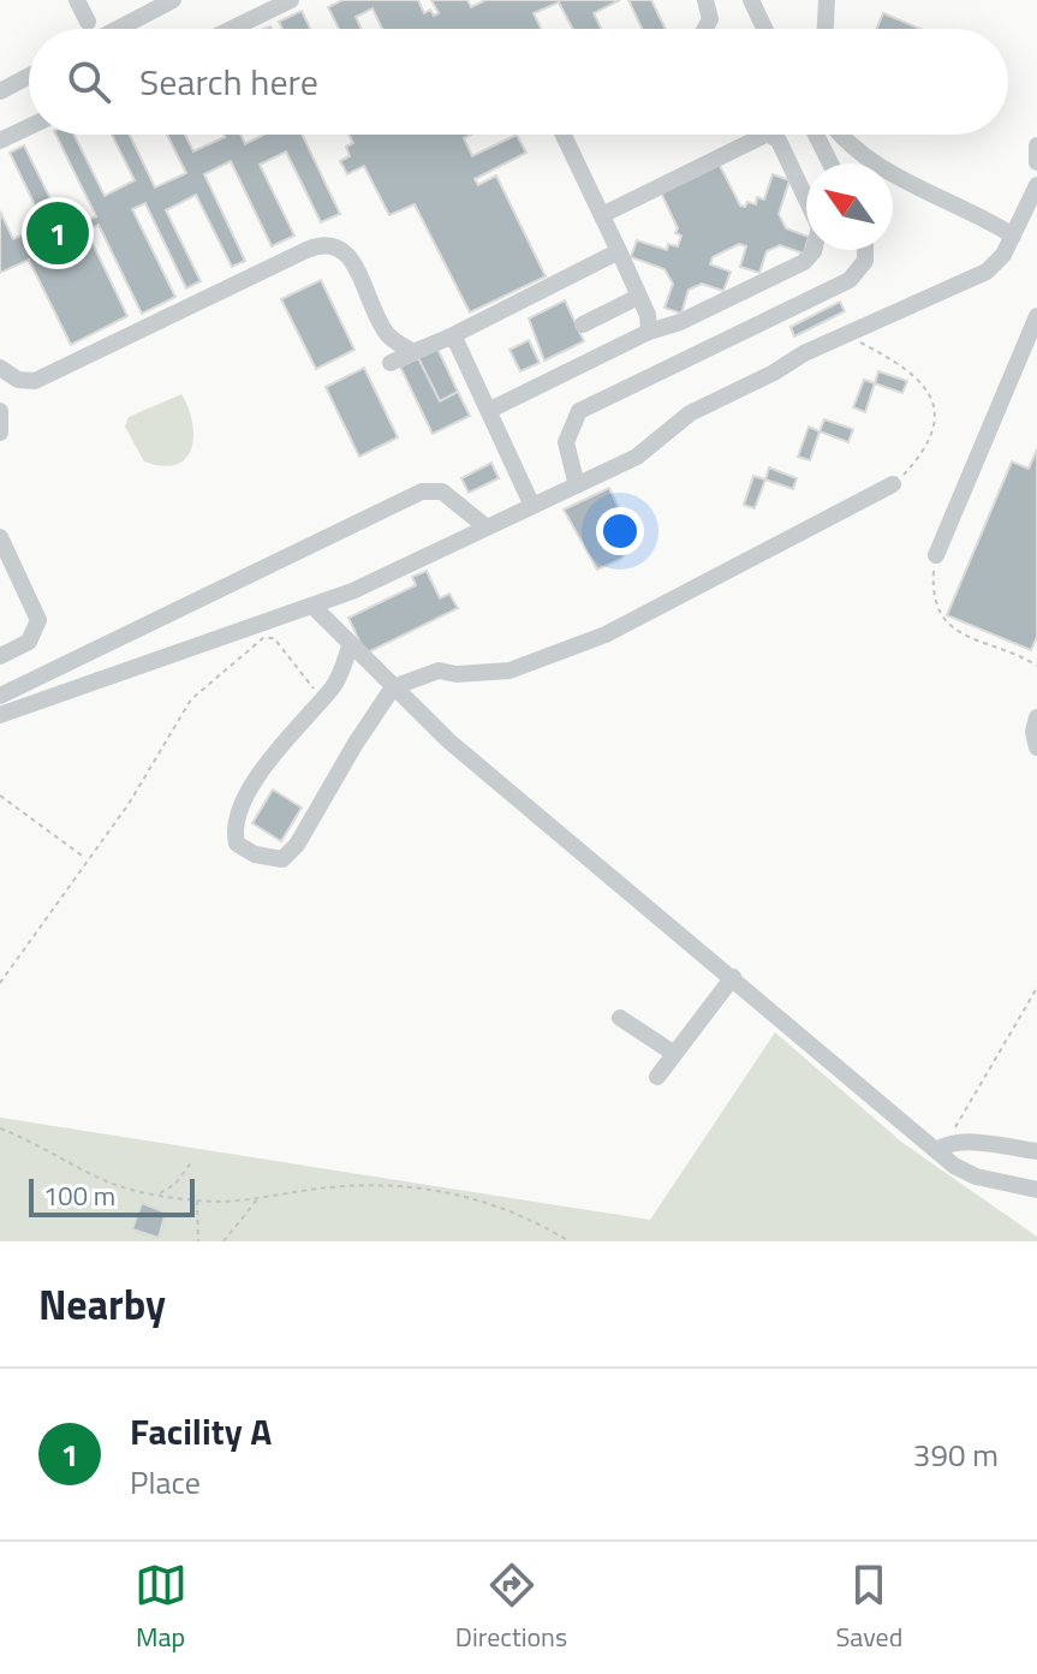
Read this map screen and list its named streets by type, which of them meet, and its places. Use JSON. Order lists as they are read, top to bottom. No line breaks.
{"scale_bar":"100 m","north":"top left","page":{"search":"Search here","pins":"1","scale":"100 m","heading":"Nearby","list":[{"mark":"1","name":"Facility A","note":"Place","value":"390 m"}],"nav":["Map","Directions","Saved"]}}
